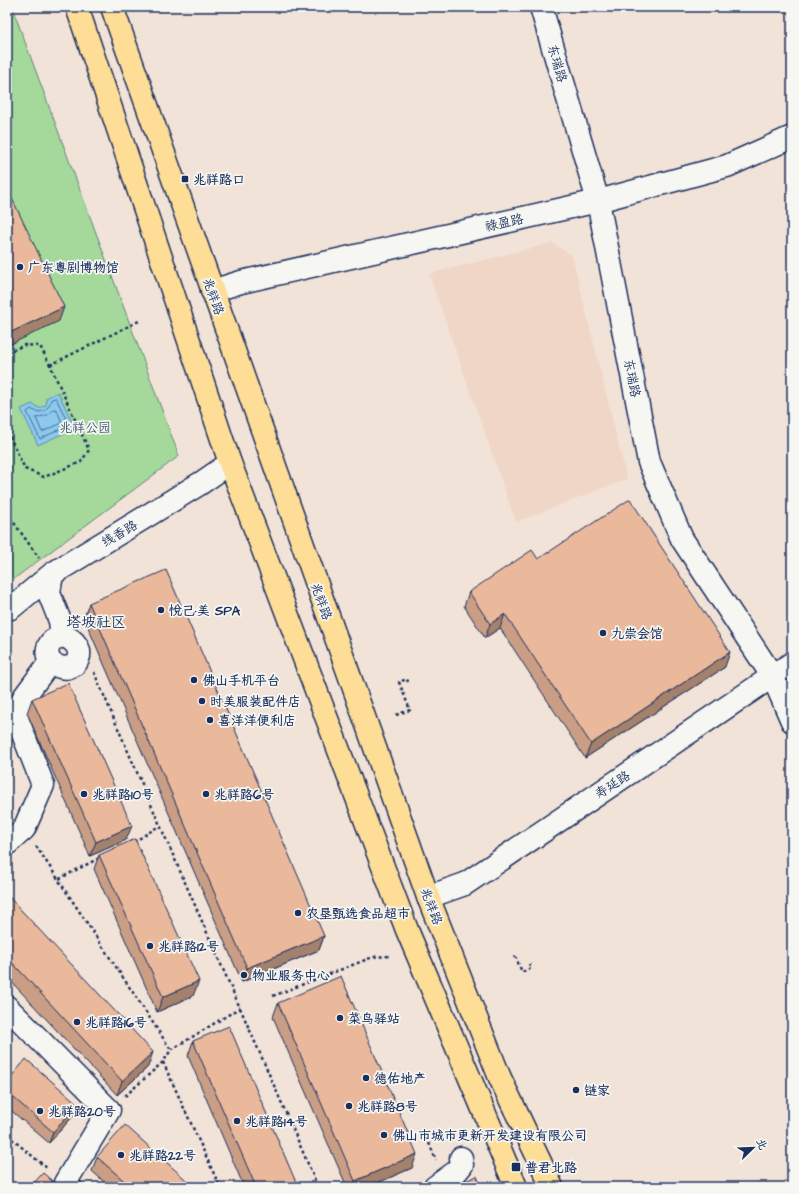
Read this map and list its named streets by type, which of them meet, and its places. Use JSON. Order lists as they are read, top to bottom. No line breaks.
{"streets":{"main road":["兆祥路"],"street":["东瑞路","禄盈路","线香路","寿延路"]},"crossings":[["东瑞路","禄盈路"],["东瑞路","寿延路"],["禄盈路","兆祥路"],["兆祥路","寿延路"]],"districts":["塔坡社区"],"parks":["兆祥公园"],"places":{"transit":["兆祥路口","普君北路"],"other":["广东粤剧博物馆","悦己·美 SPA","九崇会馆","佛山手机平台","时美服装配件店","喜洋洋便利店","兆祥路10号","兆祥路6号","农垦甄选食品超市","兆祥路12号","物业服务中心","菜鸟驿站","兆祥路16号","德佑地产","链家","兆祥路8号","兆祥路20号","兆祥路14号","佛山市城市更新开发建设有限公司","兆祥路22号"]},"north":"top right"}
